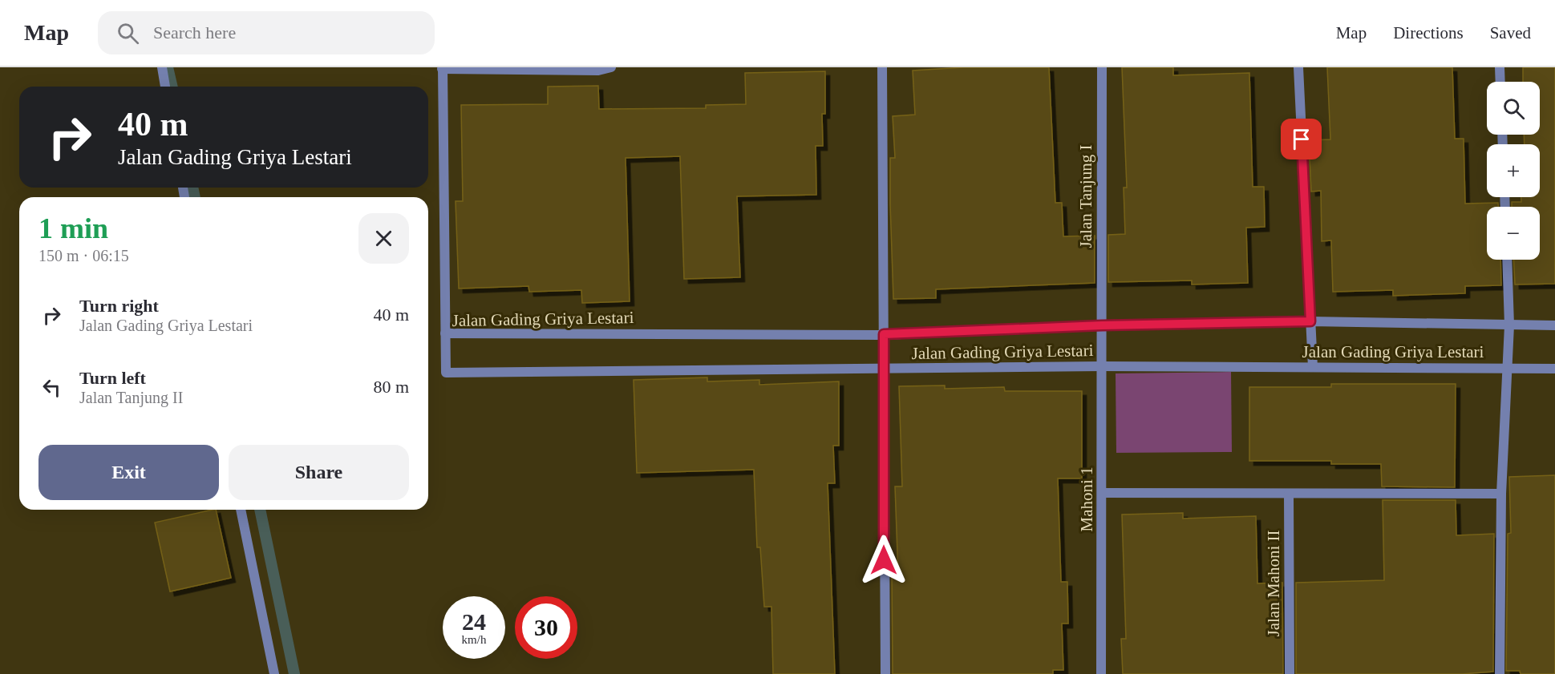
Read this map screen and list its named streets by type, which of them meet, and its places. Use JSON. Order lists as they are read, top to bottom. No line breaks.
{"streets":{"street":["Jalan Tanjung I","Jalan Gading Griya Lestari","Mahoni 1","Jalan Mahoni II"]},"crossings":[["Jalan Tanjung I","Jalan Gading Griya Lestari"],["Jalan Tanjung I","Mahoni 1"],["Jalan Gading Griya Lestari","Mahoni 1"]],"page":{"header":"Map","search":"Search here","nav":["Map","Directions","Saved"],"map_buttons":["+","−"],"turn":["40 m","Jalan Gading Griya Lestari"],"heading":["1 min","150 m · 06:15"],"list":[{"name":"Turn right","note":"Jalan Gading Griya Lestari","value":"40 m"},{"name":"Turn left","note":"Jalan Tanjung II","value":"80 m"}],"buttons":["Exit","Share"],"speed":"24 km/h","limit":"30"}}
